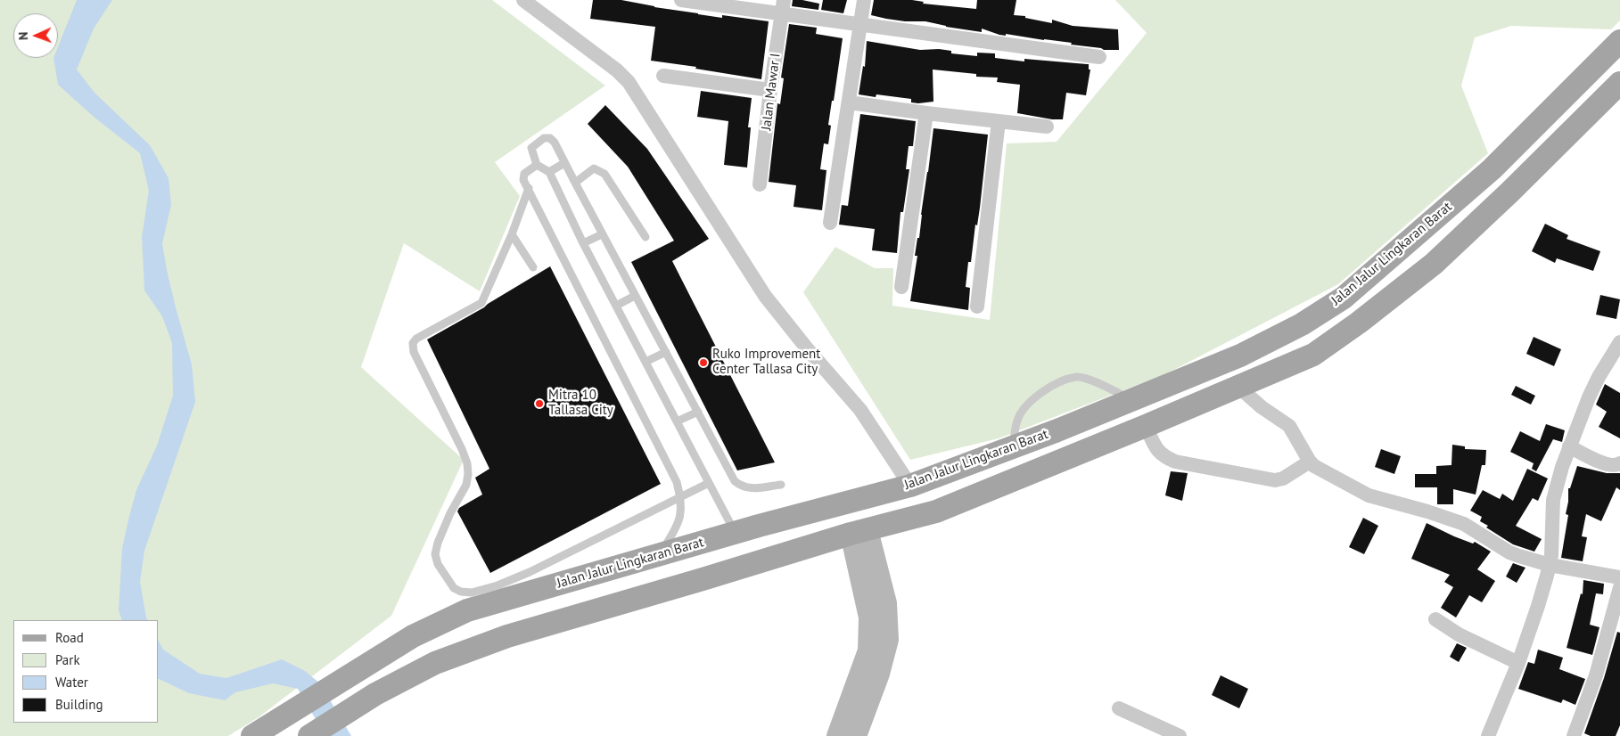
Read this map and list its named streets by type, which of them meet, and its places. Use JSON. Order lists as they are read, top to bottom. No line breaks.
{"streets":{"main road":["Jalan Jalur Lingkaran Barat"],"street":["Jalan Mawar I"]},"places":["Ruko Improvement Center Tallasa City","Mitra 10 Tallasa City"],"legend":["Road","Park","Water","Building"],"north":"left"}
